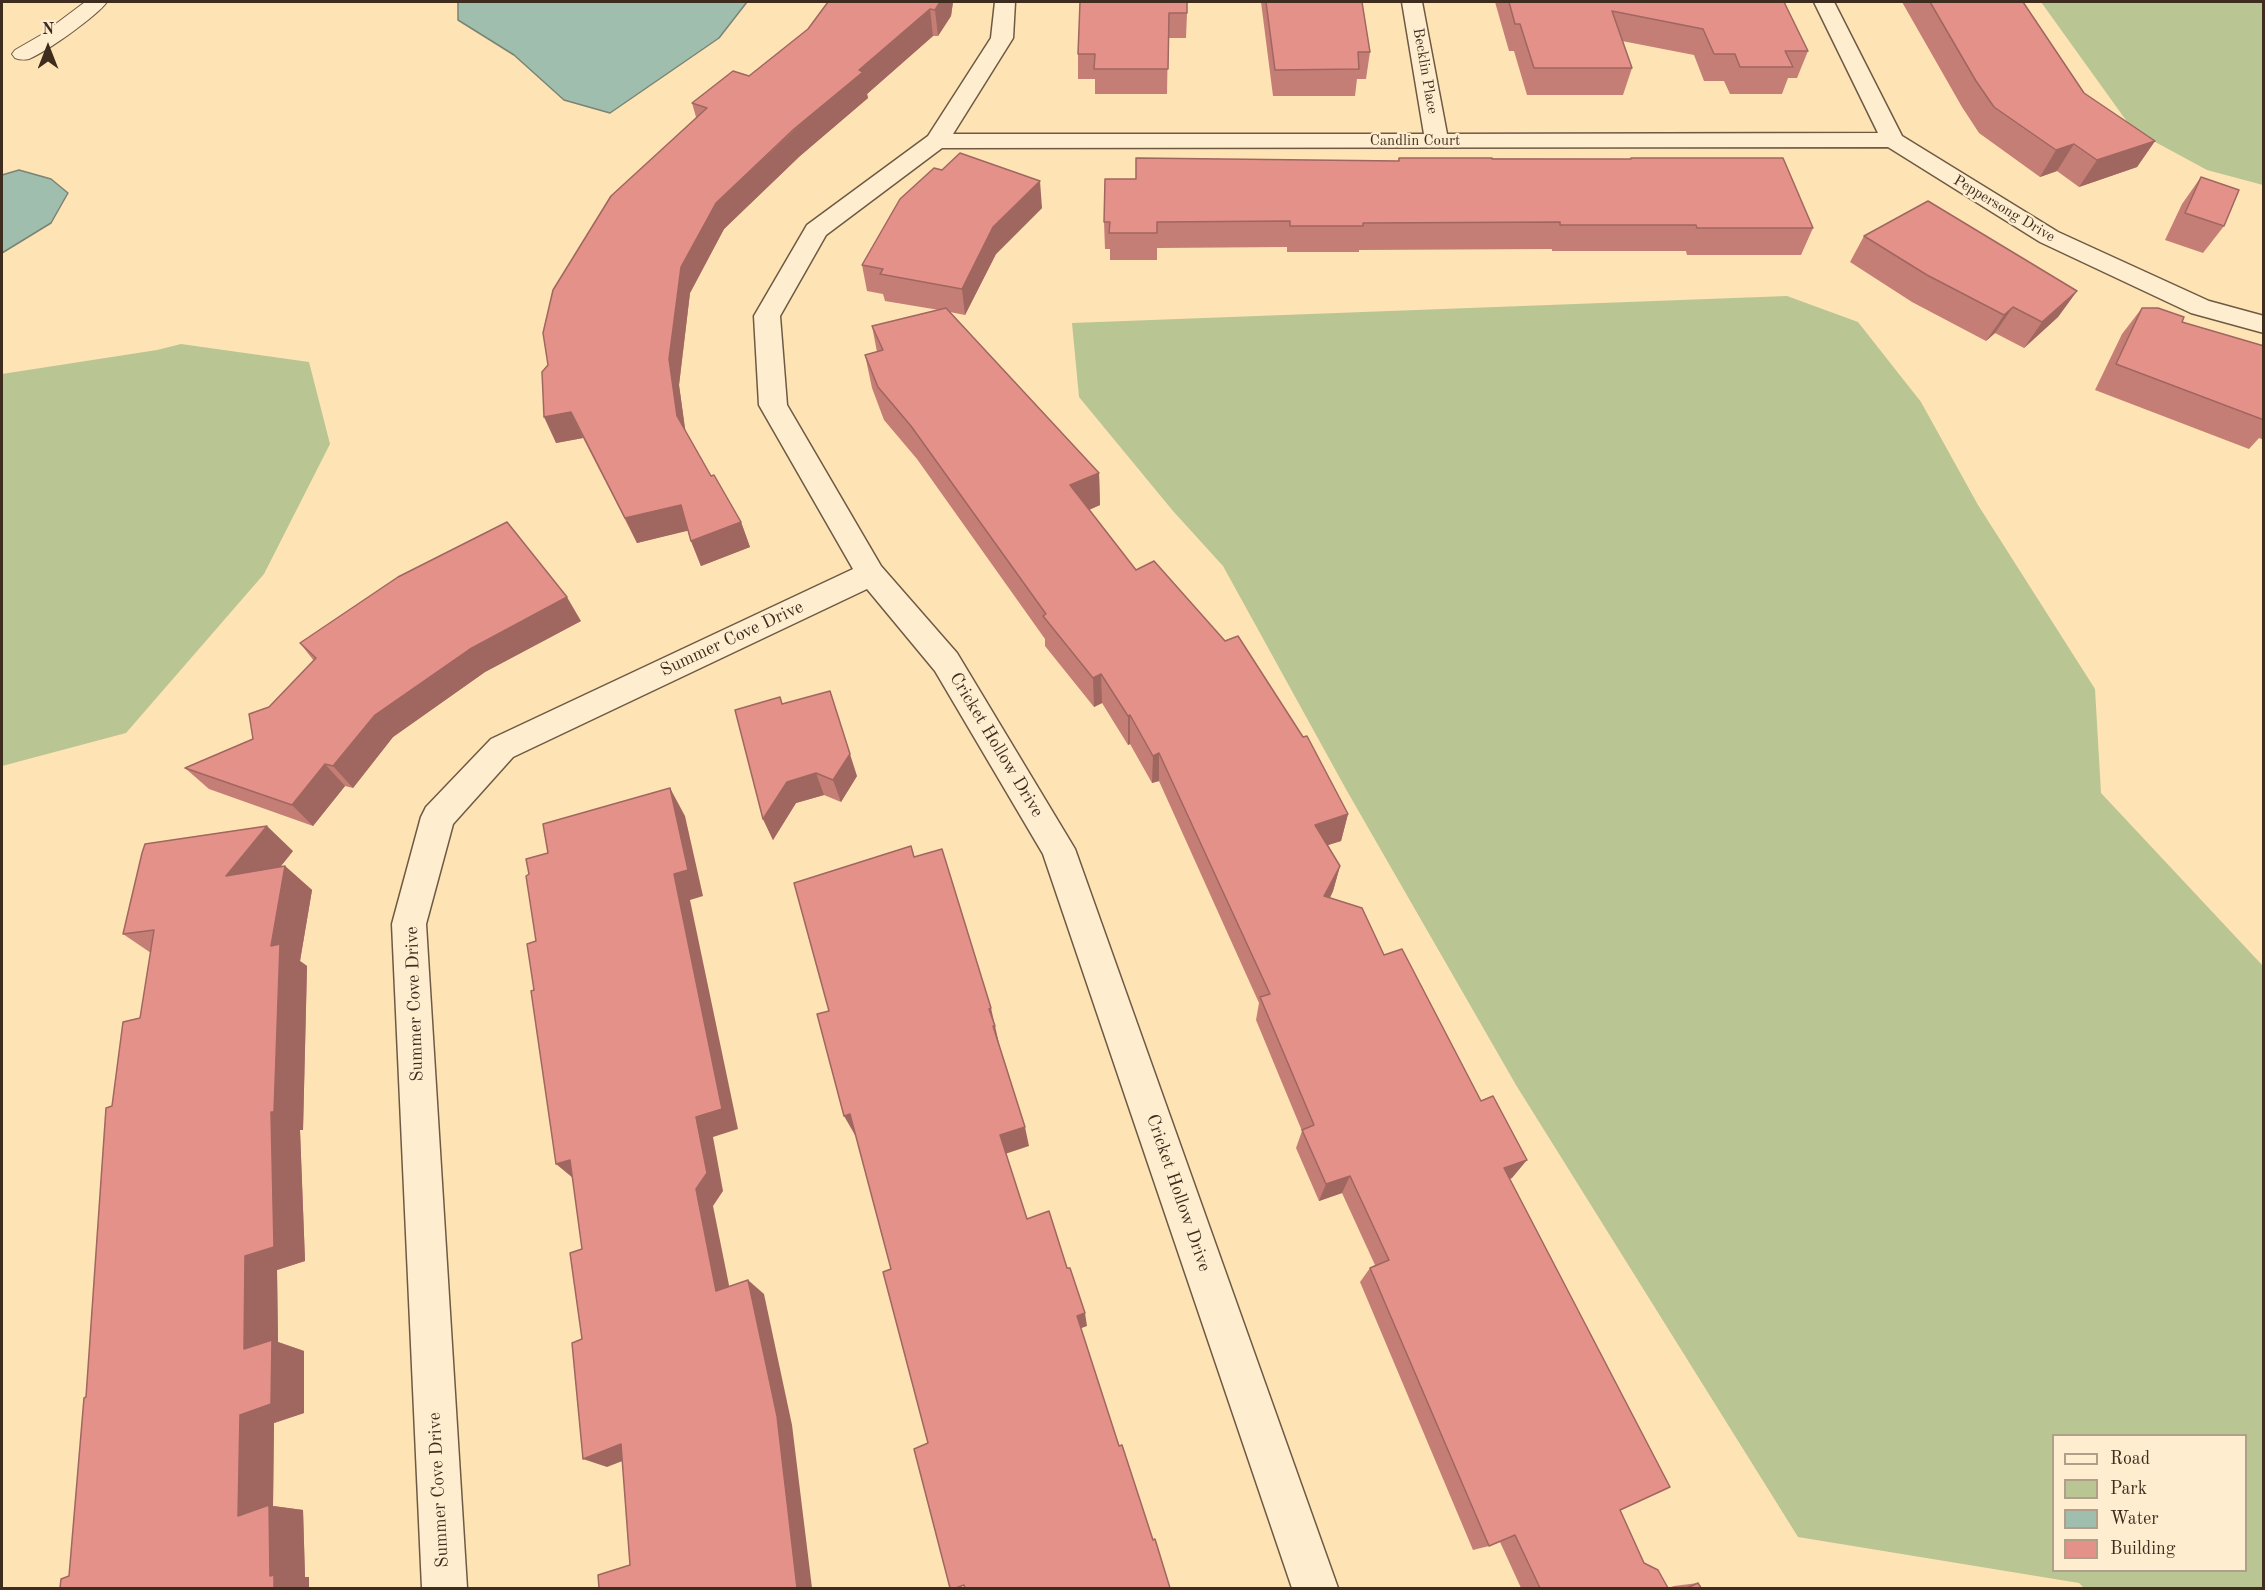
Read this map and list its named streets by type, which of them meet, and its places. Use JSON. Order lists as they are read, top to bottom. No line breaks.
{"streets":{"street":["Becklin Place","Candlin Court","Peppersong Drive","Summer Cove Drive","Cricket Hollow Drive"]},"crossings":[["Becklin Place","Candlin Court"],["Candlin Court","Peppersong Drive"],["Candlin Court","Cricket Hollow Drive"],["Summer Cove Drive","Cricket Hollow Drive"]],"legend":["Road","Park","Water","Building"],"north":"top"}
